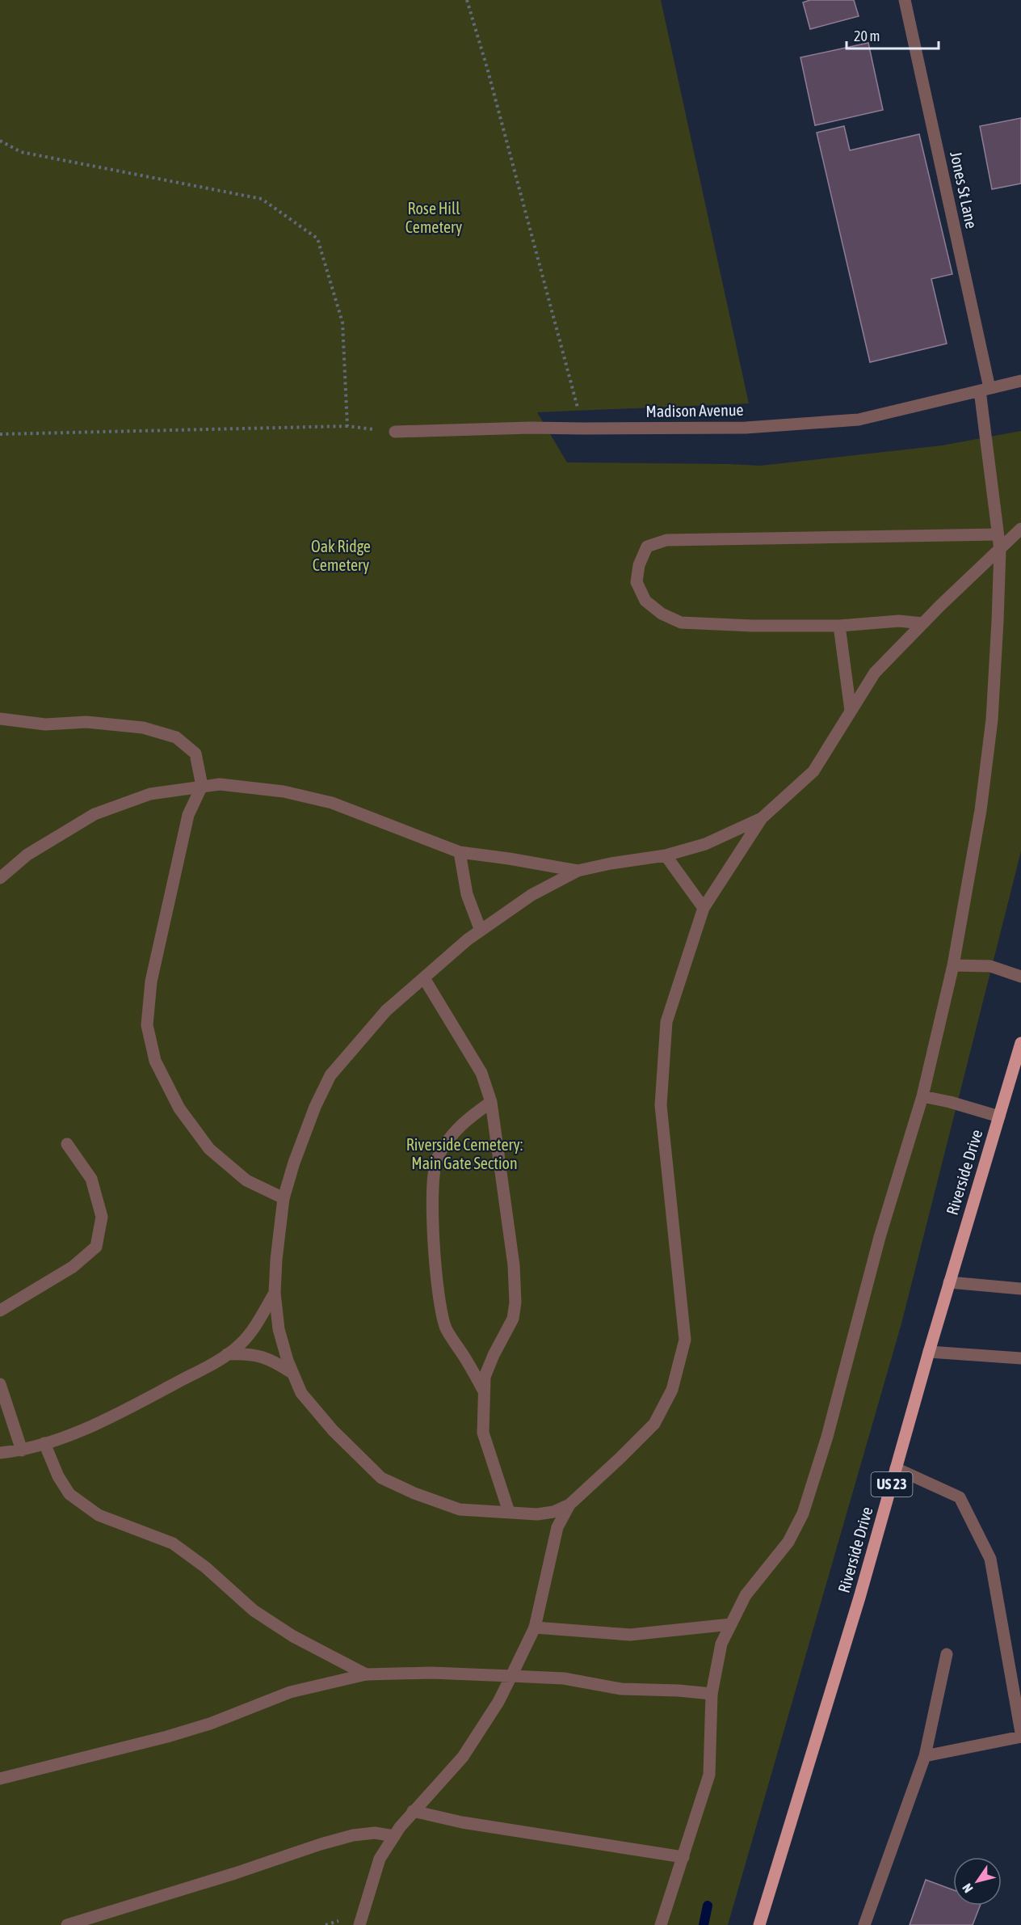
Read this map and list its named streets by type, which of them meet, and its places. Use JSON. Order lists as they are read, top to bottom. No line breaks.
{"streets":{"main road":["Riverside Drive","US 23"],"street":["Jones St Lane","Madison Avenue"]},"crossings":[["Jones St Lane","Madison Avenue"]],"parks":["Rose Hill Cemetery","Oak Ridge Cemetery","Riverside Cemetery: Main Gate Section"],"scale_bar":"20 m","north":"bottom left"}
